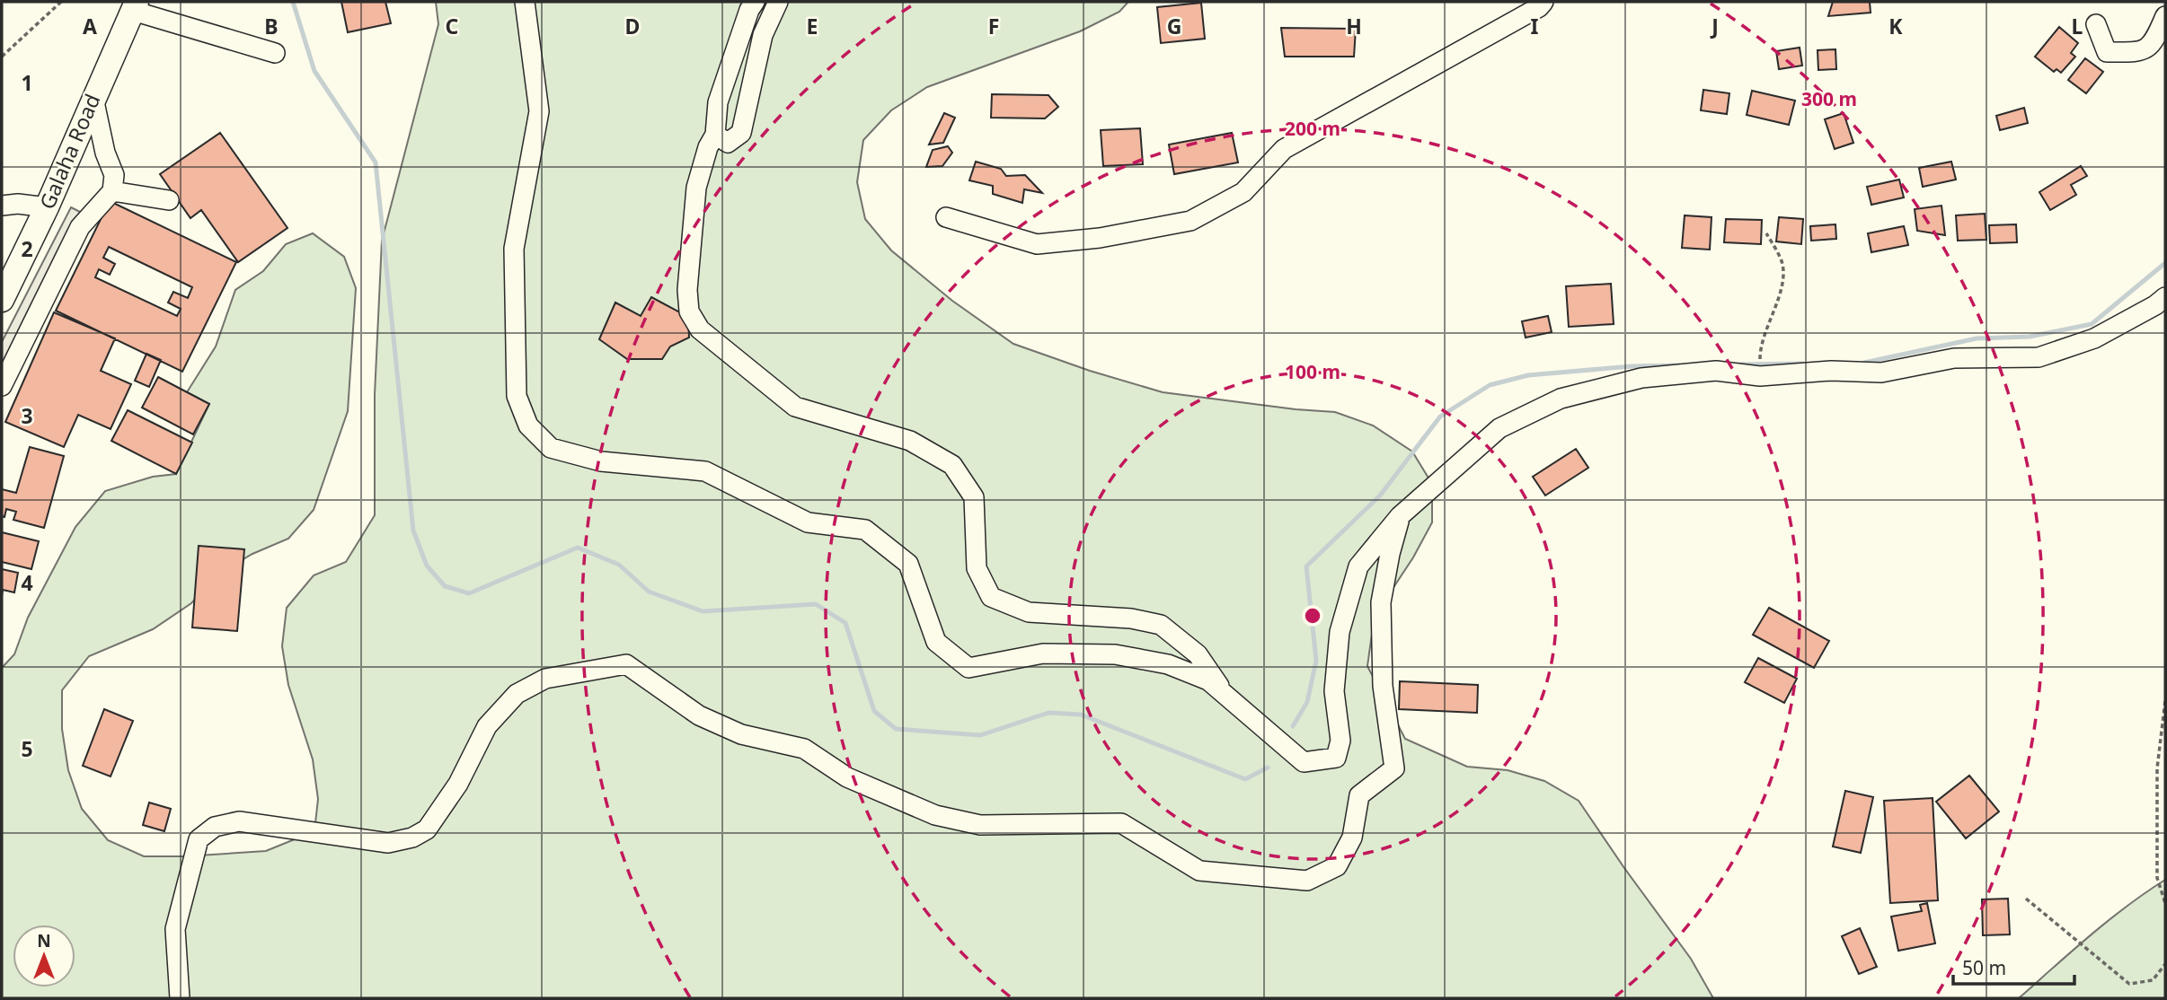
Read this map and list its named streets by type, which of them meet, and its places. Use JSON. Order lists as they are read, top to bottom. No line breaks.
{"streets":{"main road":["Galaha Road"]},"scale_bar":"50 m","north":"top","grid":{"columns":["A","B","C","D","E","F","G","H","I","J","K","L"],"rows":["1","2","3","4","5"]},"rings":["300 m","200 m","100 m"]}
